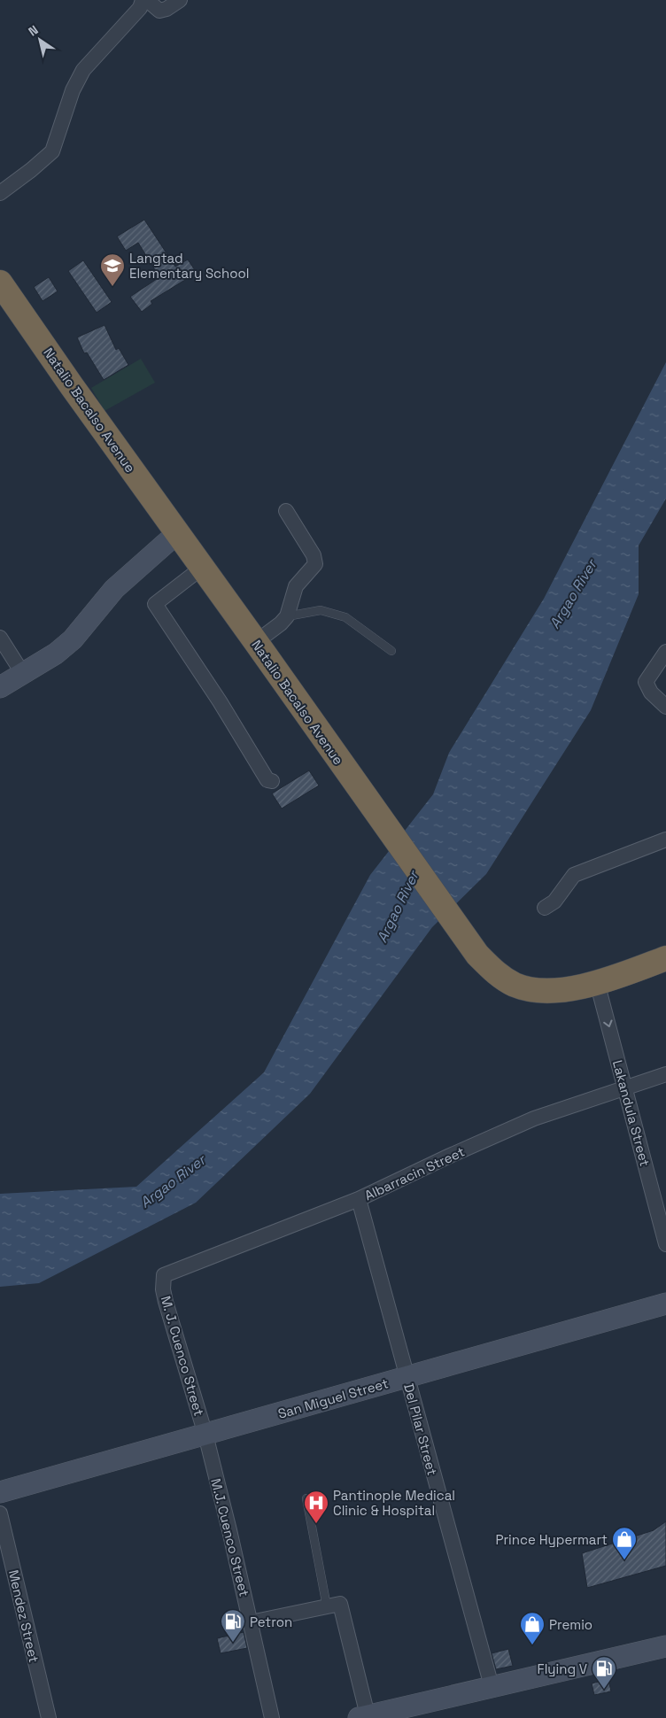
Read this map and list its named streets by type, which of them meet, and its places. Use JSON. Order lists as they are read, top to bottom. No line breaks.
{"streets":{"highway":["Natalio Bacalso Avenue"],"main road":["San Miguel Street"],"street":["Lakandula Street","Albarracin Street","M. J. Cuenco Street","Del Pilar Street","M.J. Cuenco Street","Mendez Street"]},"crossings":[["Natalio Bacalso Avenue","Lakandula Street"],["Lakandula Street","Albarracin Street"],["Albarracin Street","M. J. Cuenco Street"],["Albarracin Street","Del Pilar Street"],["M. J. Cuenco Street","San Miguel Street"],["M. J. Cuenco Street","M.J. Cuenco Street"],["San Miguel Street","Del Pilar Street"],["San Miguel Street","M.J. Cuenco Street"]],"one_way":["Lakandula Street"],"water":["Argao River"],"places":{"school or university":["Langtad Elementary School"],"hospital":["Pantinople Medical Clinic & Hospital"],"shop":["Prince Hypermart","Premio"],"fuel station":["Petron","Flying V"]},"north":"top left"}
